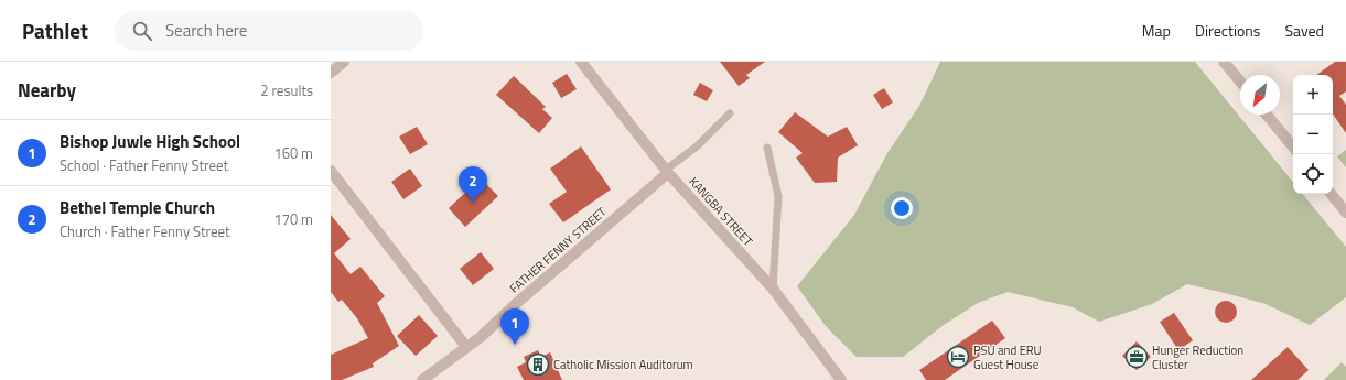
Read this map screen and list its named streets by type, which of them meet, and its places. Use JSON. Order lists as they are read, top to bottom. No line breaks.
{"streets":{"street":["KANGBA STREET","FATHER FENNY STREET"]},"crossings":[["KANGBA STREET","FATHER FENNY STREET"]],"places":{"hotel":["PSU and ERU Guest House"],"office":["Hunger Reduction Cluster"],"building":["Catholic Mission Auditorum"]},"north":"bottom left","page":{"header":"Pathlet","search":"Search here","nav":["Map","Directions","Saved"],"heading":["Nearby","2 results"],"map_buttons":["+","−"],"list":[{"mark":"1","name":"Bishop Juwle High School","note":"School · Father Fenny Street","value":"160 m"},{"mark":"2","name":"Bethel Temple Church","note":"Church · Father Fenny Street","value":"170 m"}],"pins":["2","1"]}}
